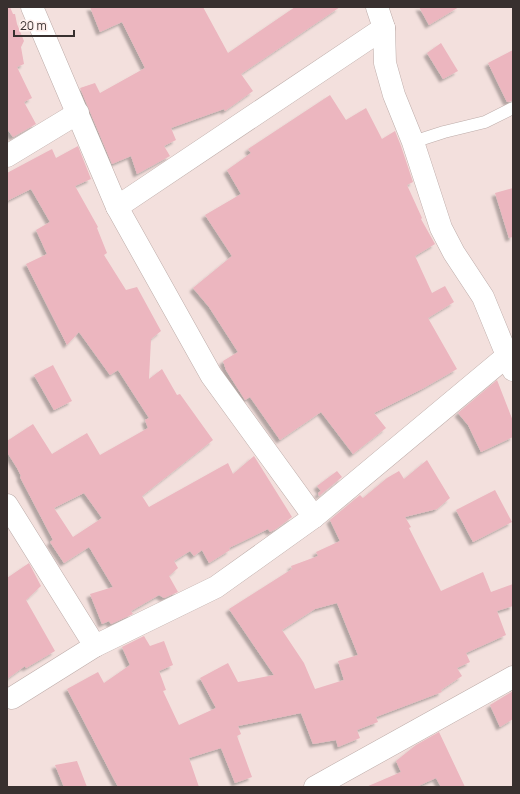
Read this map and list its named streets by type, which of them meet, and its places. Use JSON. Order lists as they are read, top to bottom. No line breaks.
{"scale_bar":"20 m"}
